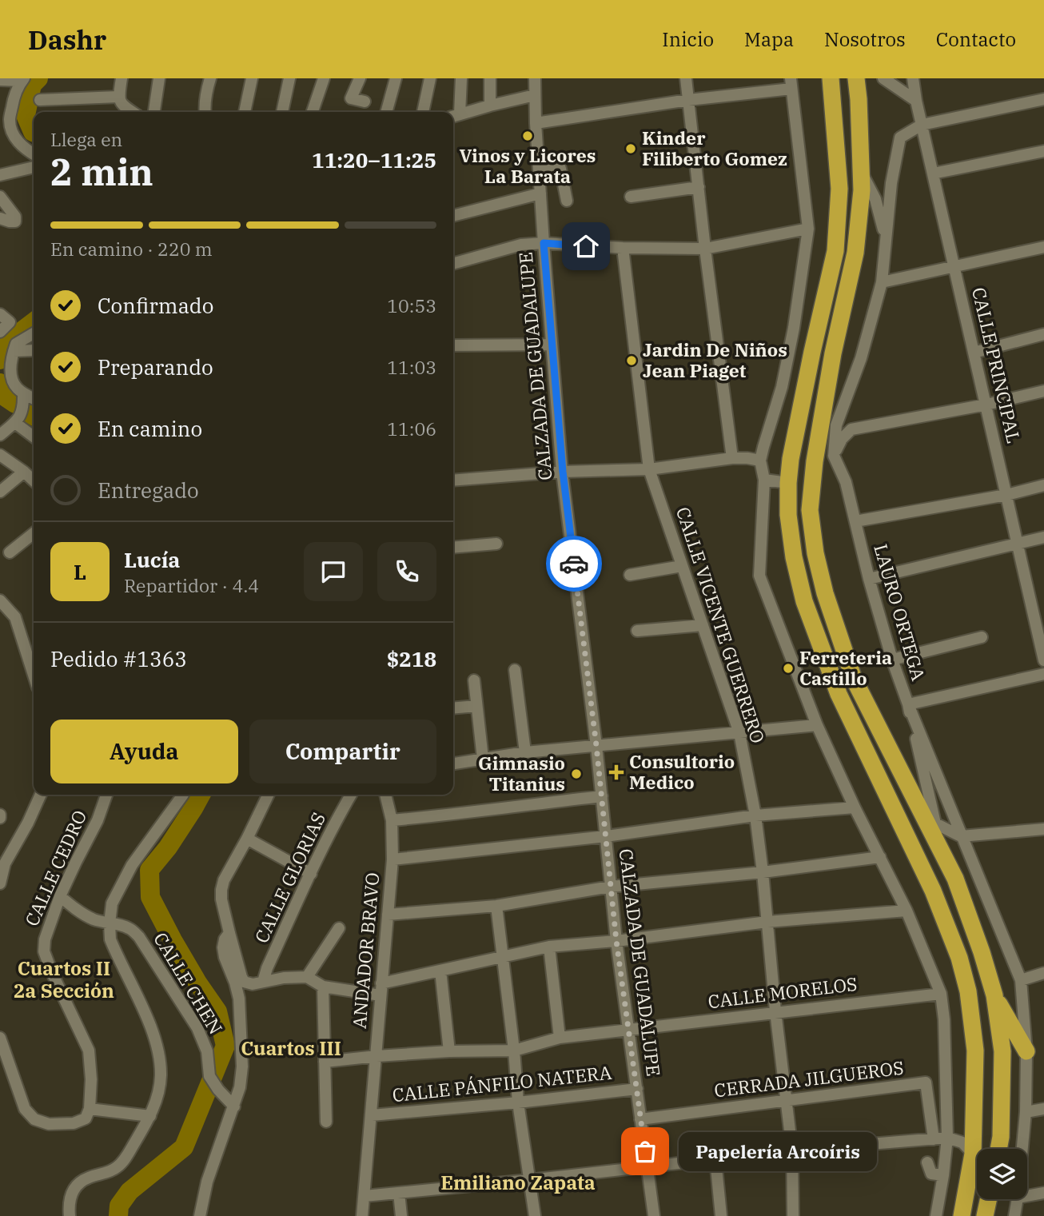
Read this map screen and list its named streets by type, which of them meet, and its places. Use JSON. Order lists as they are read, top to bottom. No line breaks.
{"streets":{"street":["CALLE PRINCIPAL","CALZADA DE GUADALUPE","LAURO ORTEGA","CALLE VICENTE GUERRERO","CALLE CEDRO","CALLE GLORIAS","ANDADOR BRAVO","CALLE CHEN","CALLE MORELOS","CERRADA JILGUEROS","CALLE PÁNFILO NATERA"]},"crossings":[["CALZADA DE GUADALUPE","CALLE MORELOS"],["CALZADA DE GUADALUPE","CERRADA JILGUEROS"],["CALZADA DE GUADALUPE","CALLE PÁNFILO NATERA"],["CALLE VICENTE GUERRERO","CALLE MORELOS"],["CALLE VICENTE GUERRERO","CERRADA JILGUEROS"],["CALLE CEDRO","CALLE CHEN"],["ANDADOR BRAVO","CALLE MORELOS"],["ANDADOR BRAVO","CALLE PÁNFILO NATERA"]],"districts":["Cuartos II 2a Sección","Cuartos III","Emiliano Zapata"],"places":{"other":["Vinos y Licores La Barata","Kinder Filiberto Gomez","Jardin De Niños Jean Piaget","Ferreteria Castillo","Gimnasio Titanius","Papelería Arcoíris"],"health":["Consultorio Medico"]},"page":{"header":"Dashr","nav":["Inicio","Mapa","Nosotros","Contacto"],"heading":["2 min","Llega en","11:20–11:25"],"panel":["Lucía","Repartidor · 4.4","Pedido #1363","$218"],"bar":"En camino · 220 m","list":[["Confirmado","10:53"],["Preparando","11:03"],["En camino","11:06"],"Entregado"],"round":"L","buttons":["Ayuda","Compartir"],"bubble":"Papelería Arcoíris"}}
